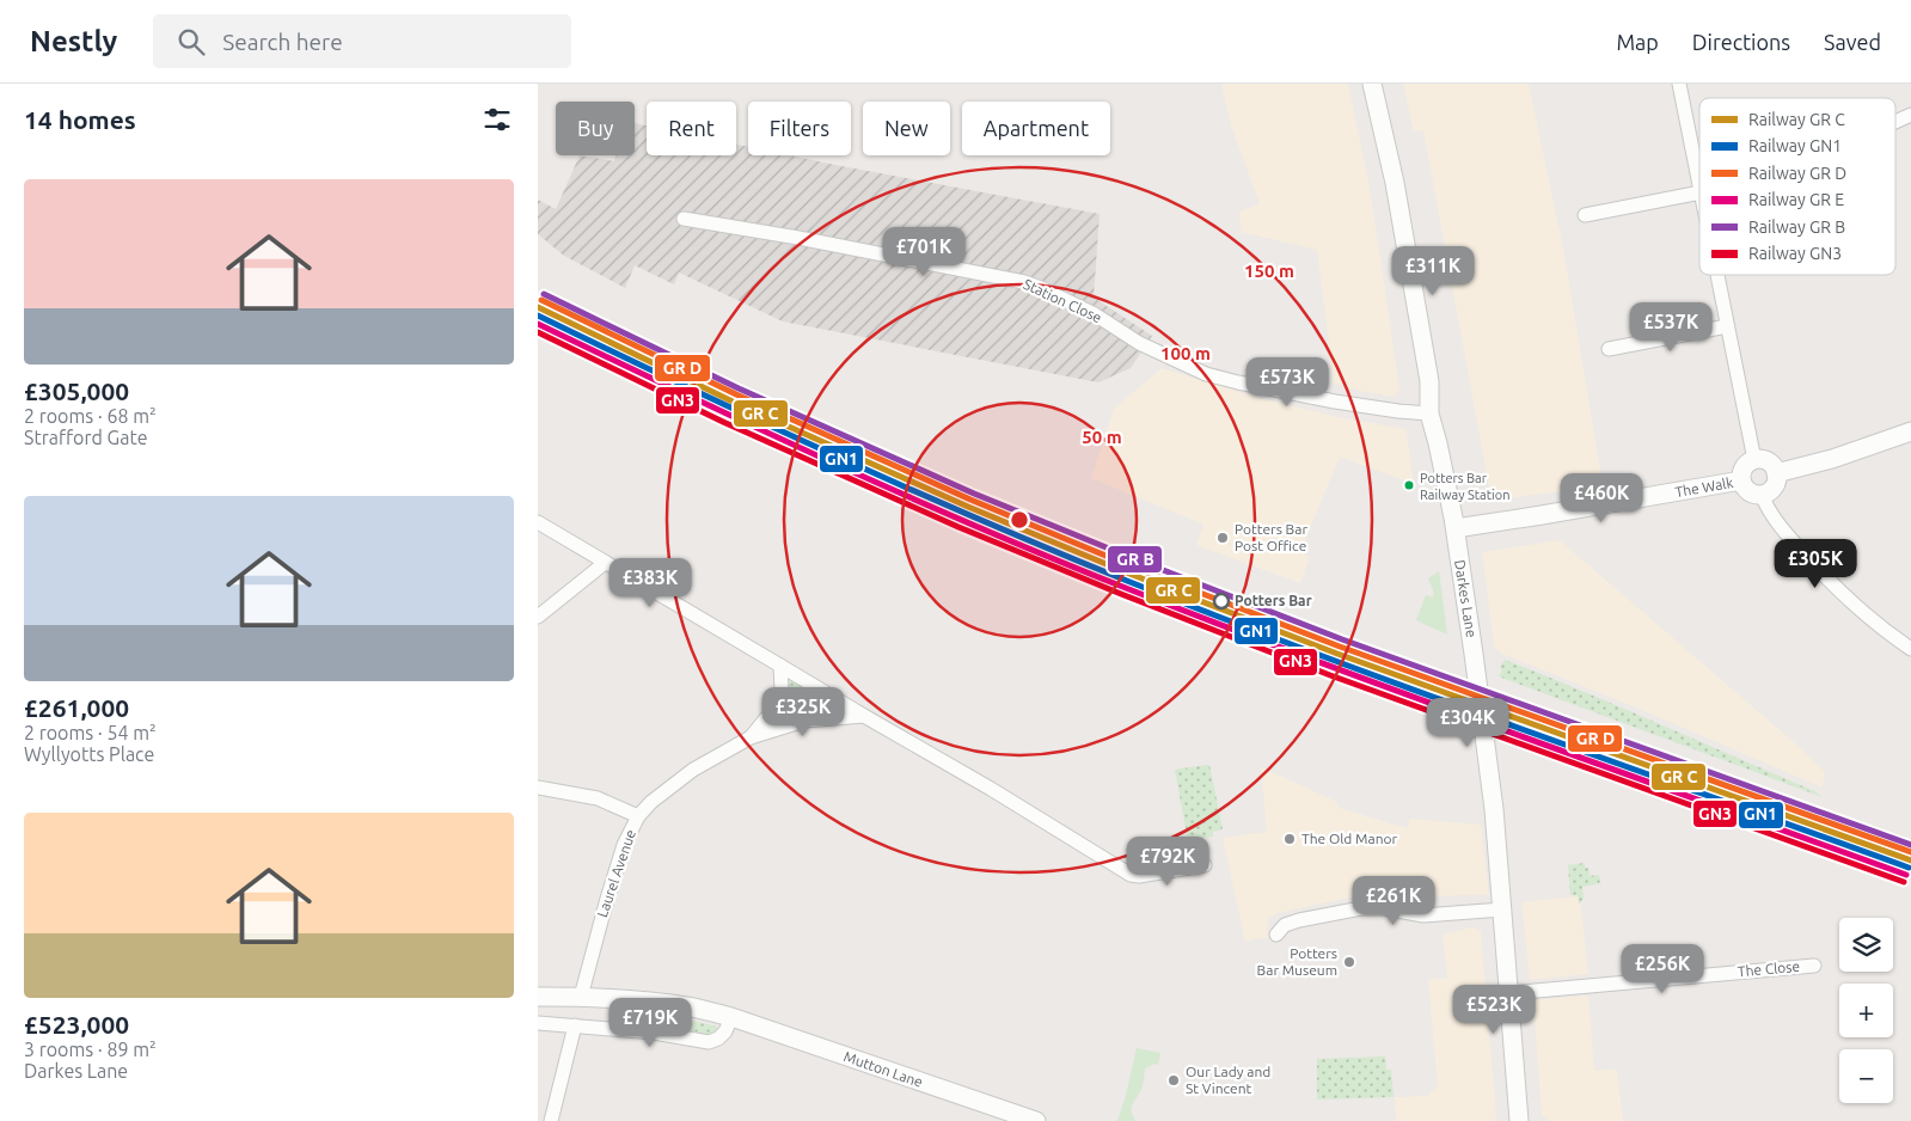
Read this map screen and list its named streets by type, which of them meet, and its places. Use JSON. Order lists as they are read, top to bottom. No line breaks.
{"streets":{"street":["Station Close","The Walk","Darkes Lane","Laurel Avenue","The Close","Mutton Lane"]},"crossings":[["Station Close","Darkes Lane"],["The Walk","Darkes Lane"],["Darkes Lane","The Close"],["Laurel Avenue","Mutton Lane"]],"places":["Potters Bar Railway Station","Potters Bar Post Office","Potters Bar","The Old Manor","Potters Bar Museum","Our Lady and St Vincent"],"lines":["rail line GN1","rail line GN3"],"legend":["Railway GR C","Railway GN1","Railway GR D","Railway GR E","Railway GR B","Railway GN3"],"page":{"header":"Nestly","search":"Search here","nav":["Map","Directions","Saved"],"heading":"14 homes","chip":["Buy","Rent","Filters","New","Apartment"],"list":[{"name":"£305,000","note":"2 rooms · 68 m² · Strafford Gate"},{"name":"£261,000","note":"2 rooms · 54 m² · Wyllyotts Place"},{"name":"£523,000","note":"3 rooms · 89 m² · Darkes Lane"}],"price":["£701K","£311K","£537K","£573K","£460K","£305K","£383K","£325K","£304K","£792K","£261K","£256K","£523K","£719K"],"map_buttons":["+","−"]},"rings":["150 m","100 m","50 m"]}
